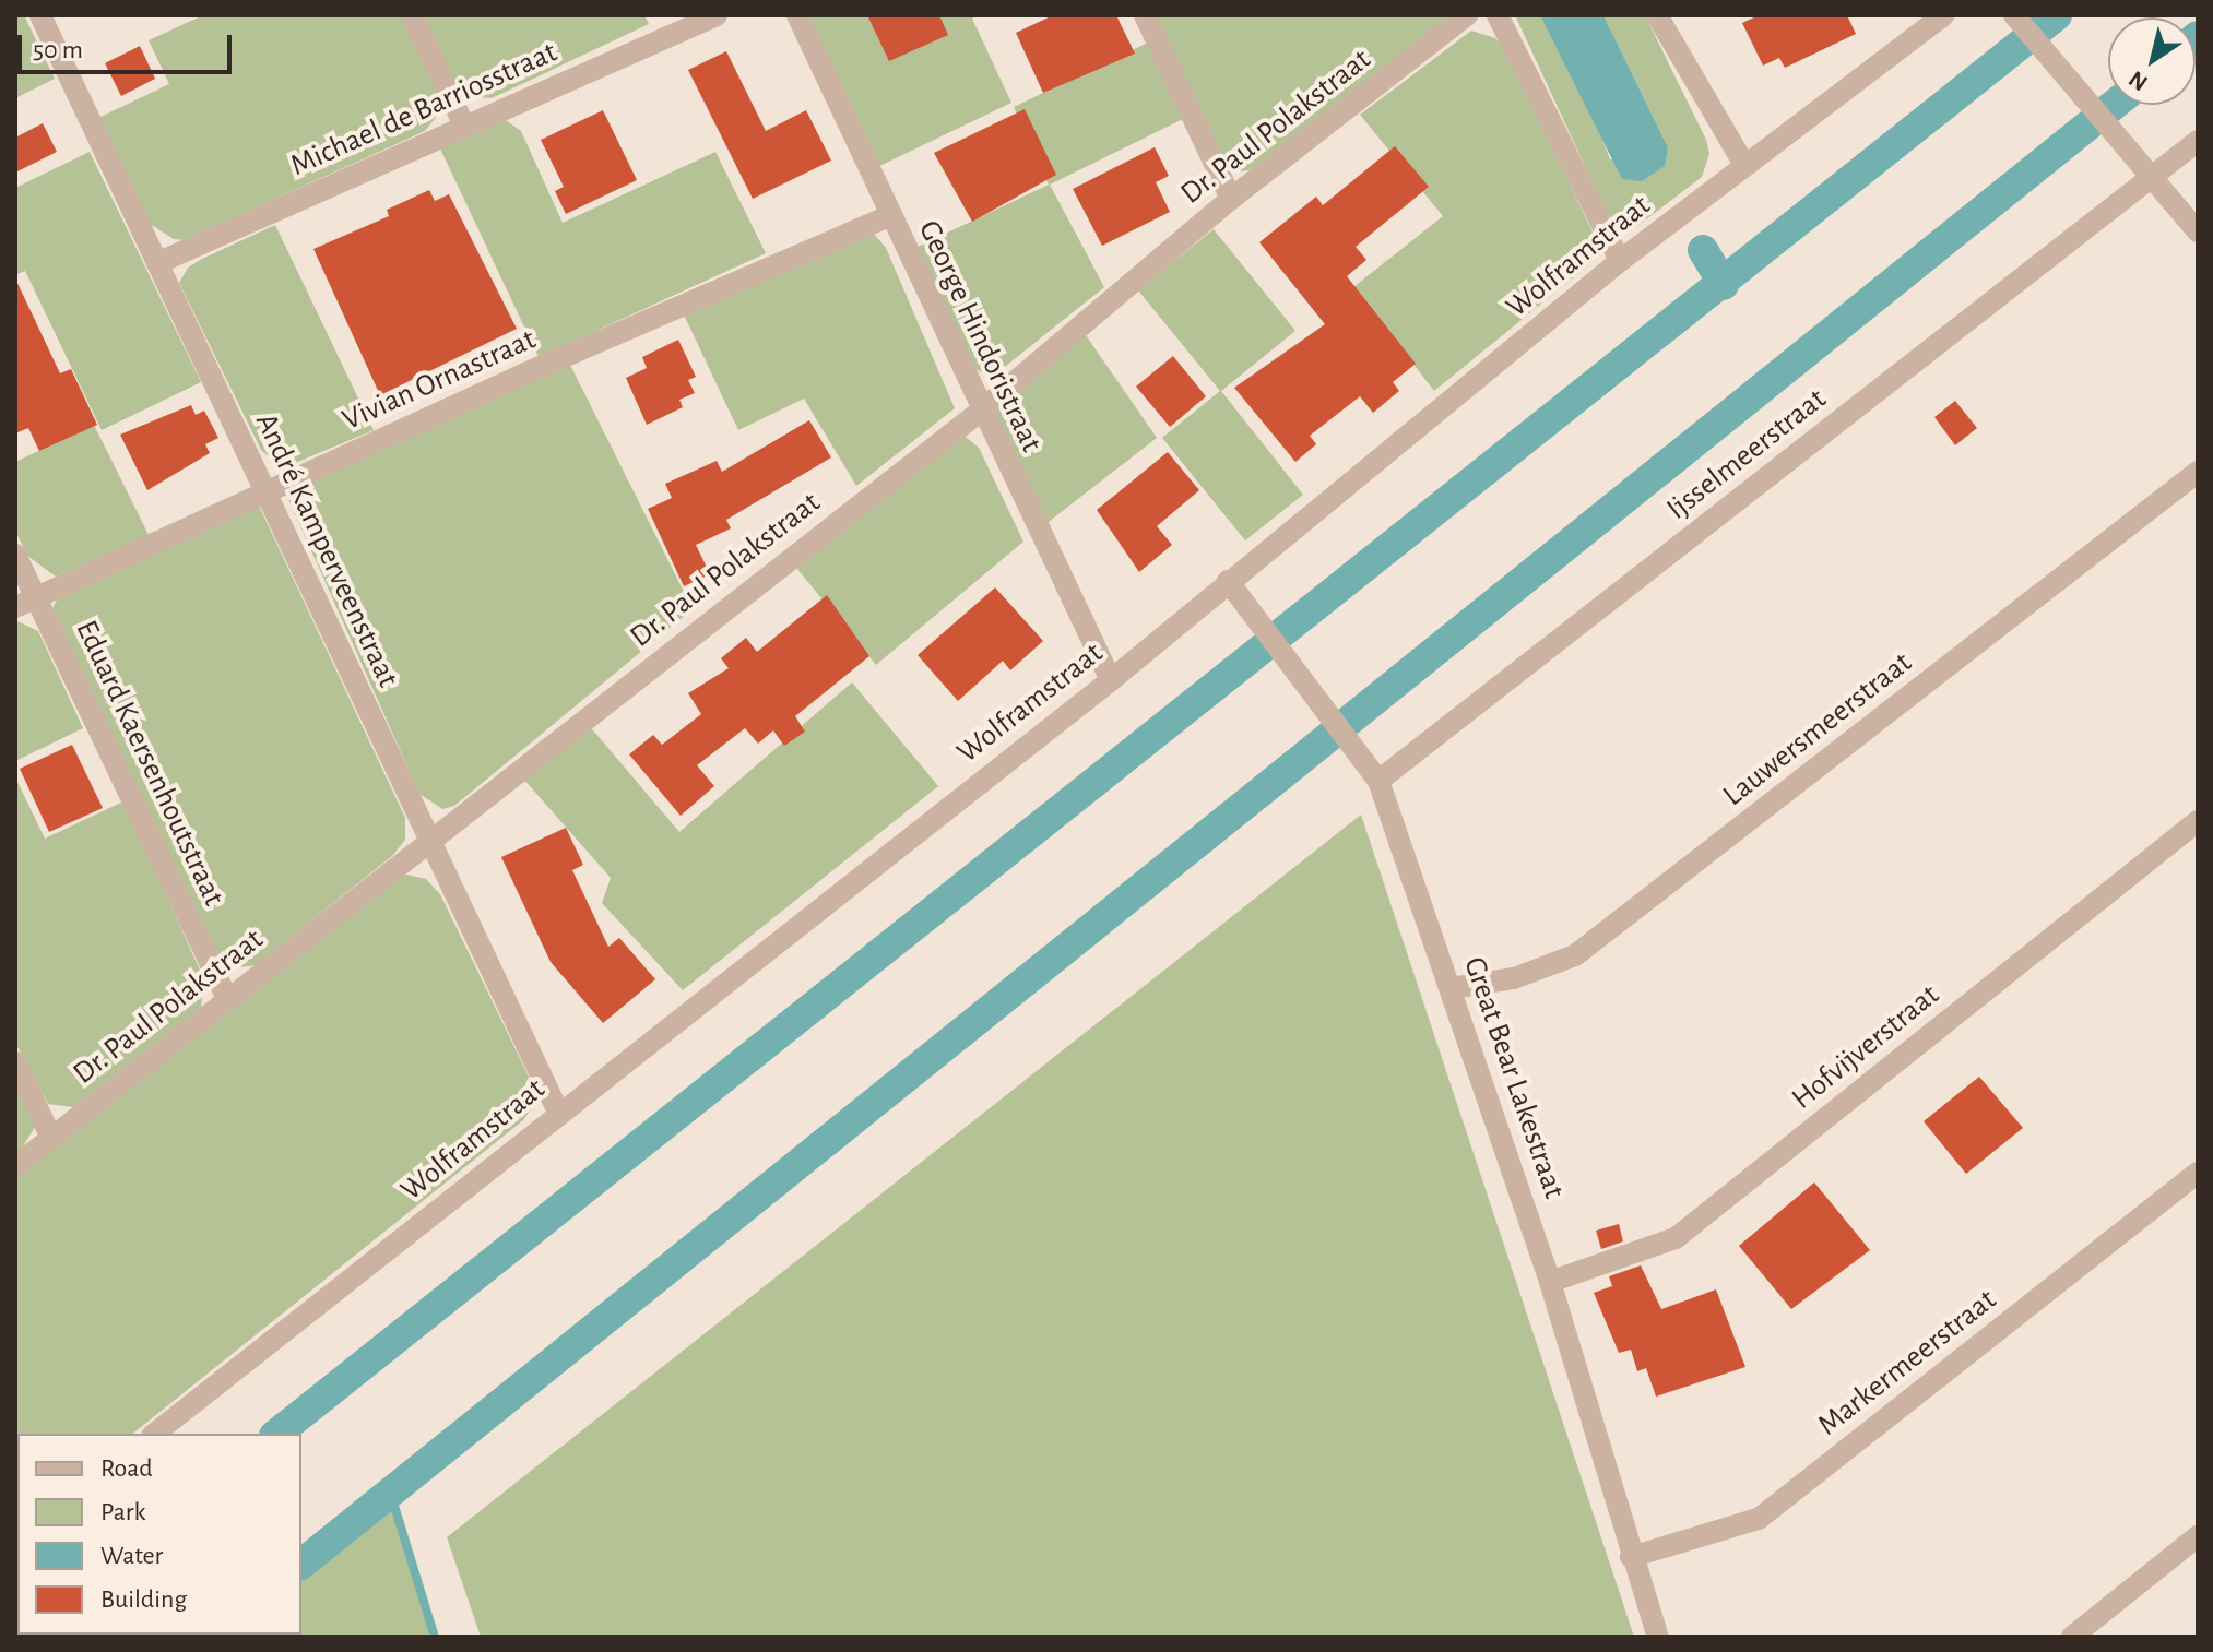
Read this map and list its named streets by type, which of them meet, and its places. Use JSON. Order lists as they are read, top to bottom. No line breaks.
{"streets":{"street":["Michael de Barriosstraat","Dr. Paul Polakstraat","Wolframstraat","George Hindoristraat","Vivian Ornastraat","Ijsselmeerstraat","André Kamperveenstraat","Lauwersmeerstraat","Eduard Kaersenhoutstraat","Hofvijverstraat","Great Bear Lakestraat","Markermeerstraat"]},"crossings":[["Michael de Barriosstraat","André Kamperveenstraat"],["Dr. Paul Polakstraat","George Hindoristraat"],["Dr. Paul Polakstraat","André Kamperveenstraat"],["Dr. Paul Polakstraat","Eduard Kaersenhoutstraat"],["Wolframstraat","George Hindoristraat"],["Wolframstraat","André Kamperveenstraat"],["Wolframstraat","Great Bear Lakestraat"],["George Hindoristraat","Vivian Ornastraat"],["Vivian Ornastraat","André Kamperveenstraat"],["Vivian Ornastraat","Eduard Kaersenhoutstraat"],["Ijsselmeerstraat","Great Bear Lakestraat"],["Lauwersmeerstraat","Great Bear Lakestraat"],["Hofvijverstraat","Great Bear Lakestraat"],["Great Bear Lakestraat","Markermeerstraat"]],"legend":["Road","Park","Water","Building"],"scale_bar":"50 m","north":"bottom left"}
